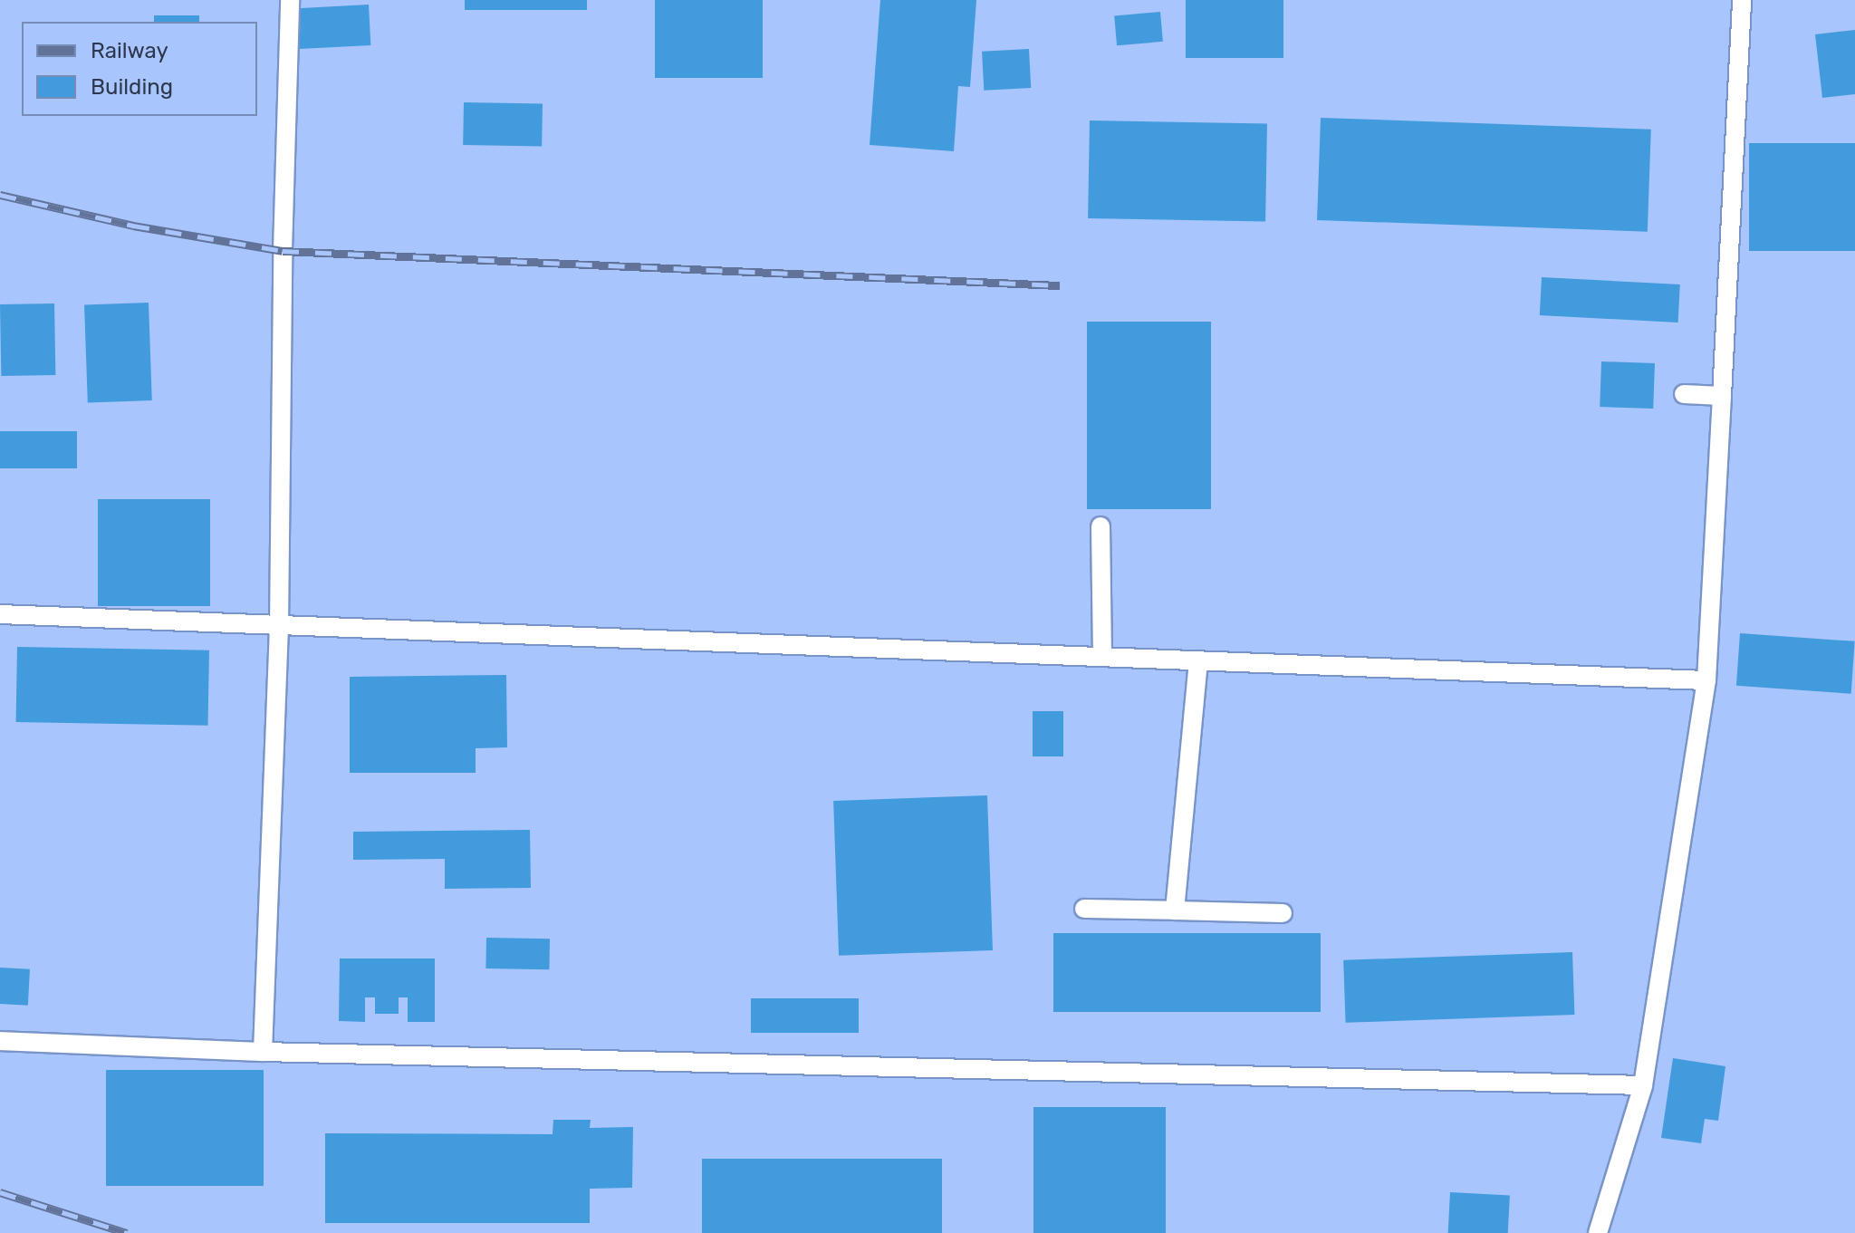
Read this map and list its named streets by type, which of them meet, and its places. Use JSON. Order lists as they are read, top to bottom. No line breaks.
{"legend":["Railway","Building"]}
